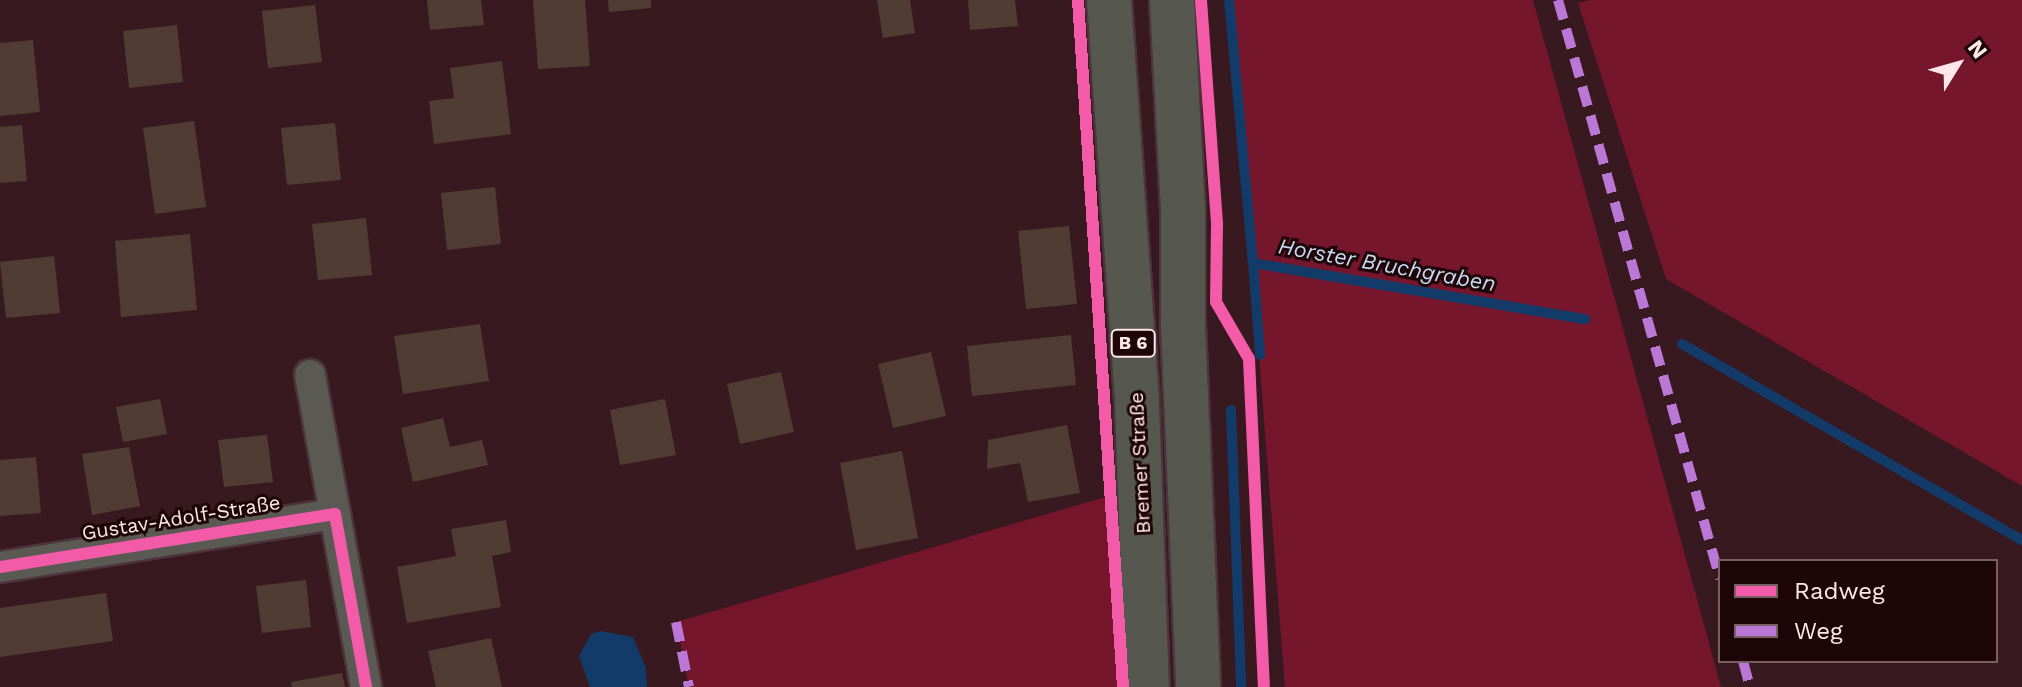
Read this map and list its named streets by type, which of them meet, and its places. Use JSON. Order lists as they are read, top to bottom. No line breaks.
{"streets":{"main road":["B 6","Bremer Straße"],"street":["Gustav-Adolf-Straße"]},"water":["Horster Bruchgraben"],"legend":["Radweg","Weg"],"north":"top right"}
